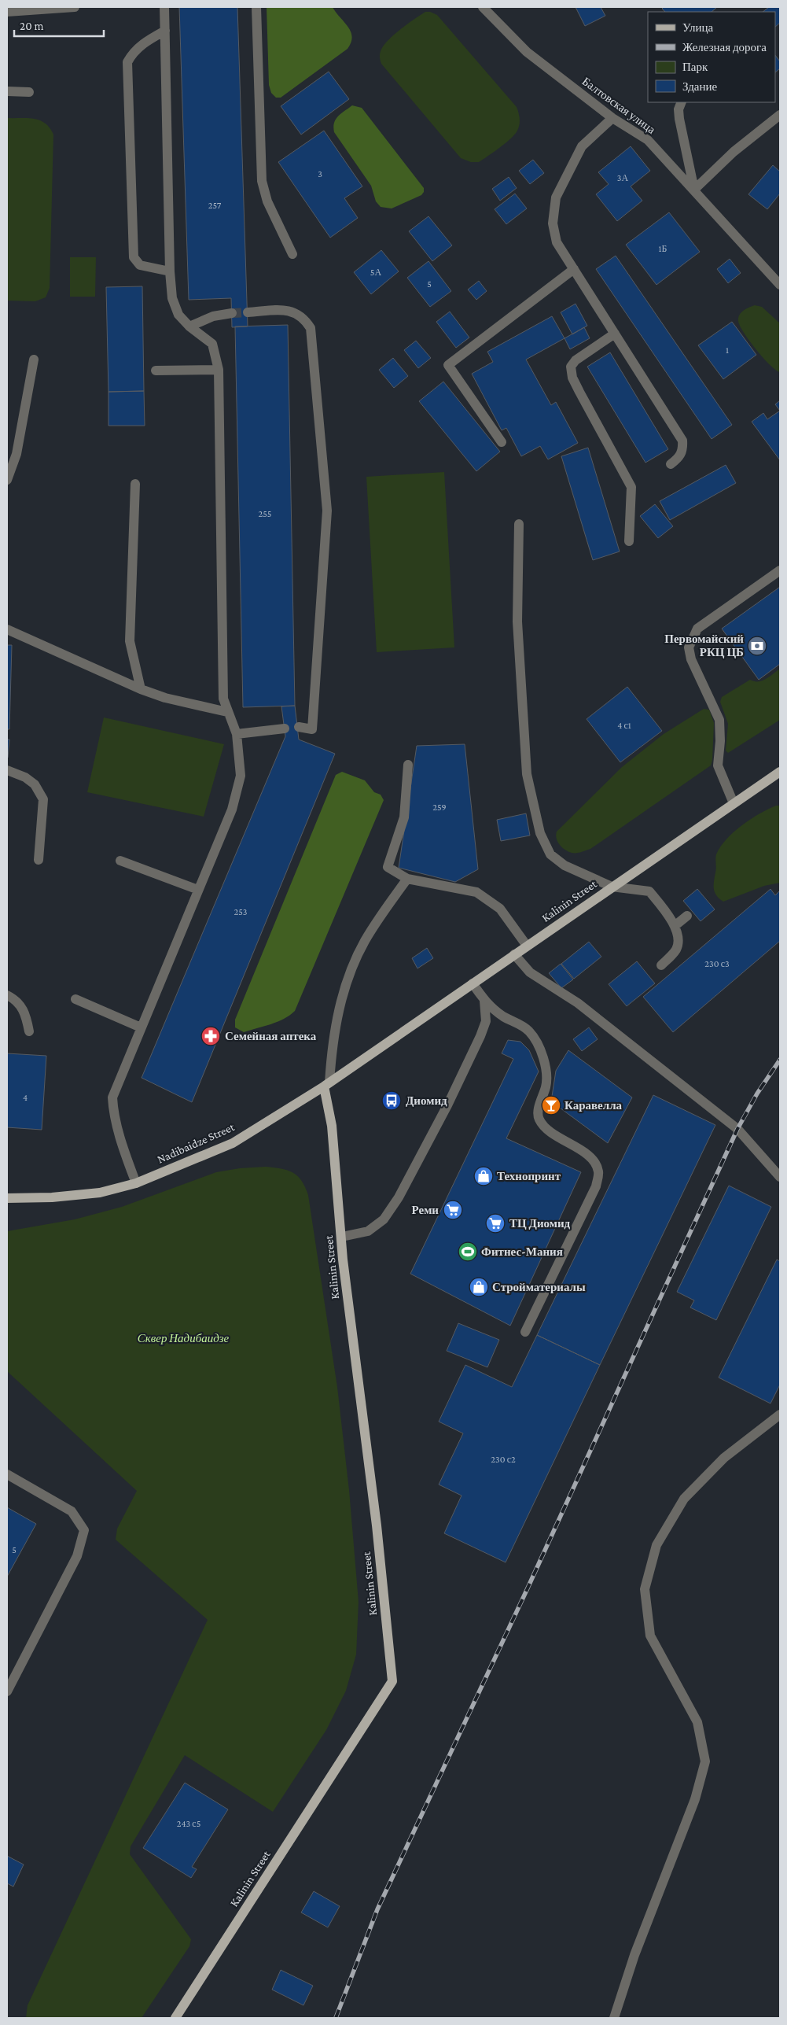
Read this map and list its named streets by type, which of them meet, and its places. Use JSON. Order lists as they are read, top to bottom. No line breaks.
{"streets":{"main road":["Kalinin Street","Nadibaidze Street"],"street":["Балтовская улица"]},"crossings":[["Kalinin Street","Nadibaidze Street"]],"parks":["Сквер Надибаидзе"],"places":{"bank":["Первомайский РКЦ ЦБ"],"pharmacy":["Семейная аптека"],"bus stop":["Диомид"],"bar":["Каравелла"],"shop":["Технопринт","Стройматериалы"],"supermarket":["Реми","ТЦ Диомид"],"sports":["Фитнес-Мания"]},"house_numbers":["3","3А","257","1Б","5А","5","1","255","4 с1","259","253","230 с3","4","230 с2","5","243 с5"],"legend":["Улица","Железная дорога","Парк","Здание"],"scale_bar":"20 m"}
